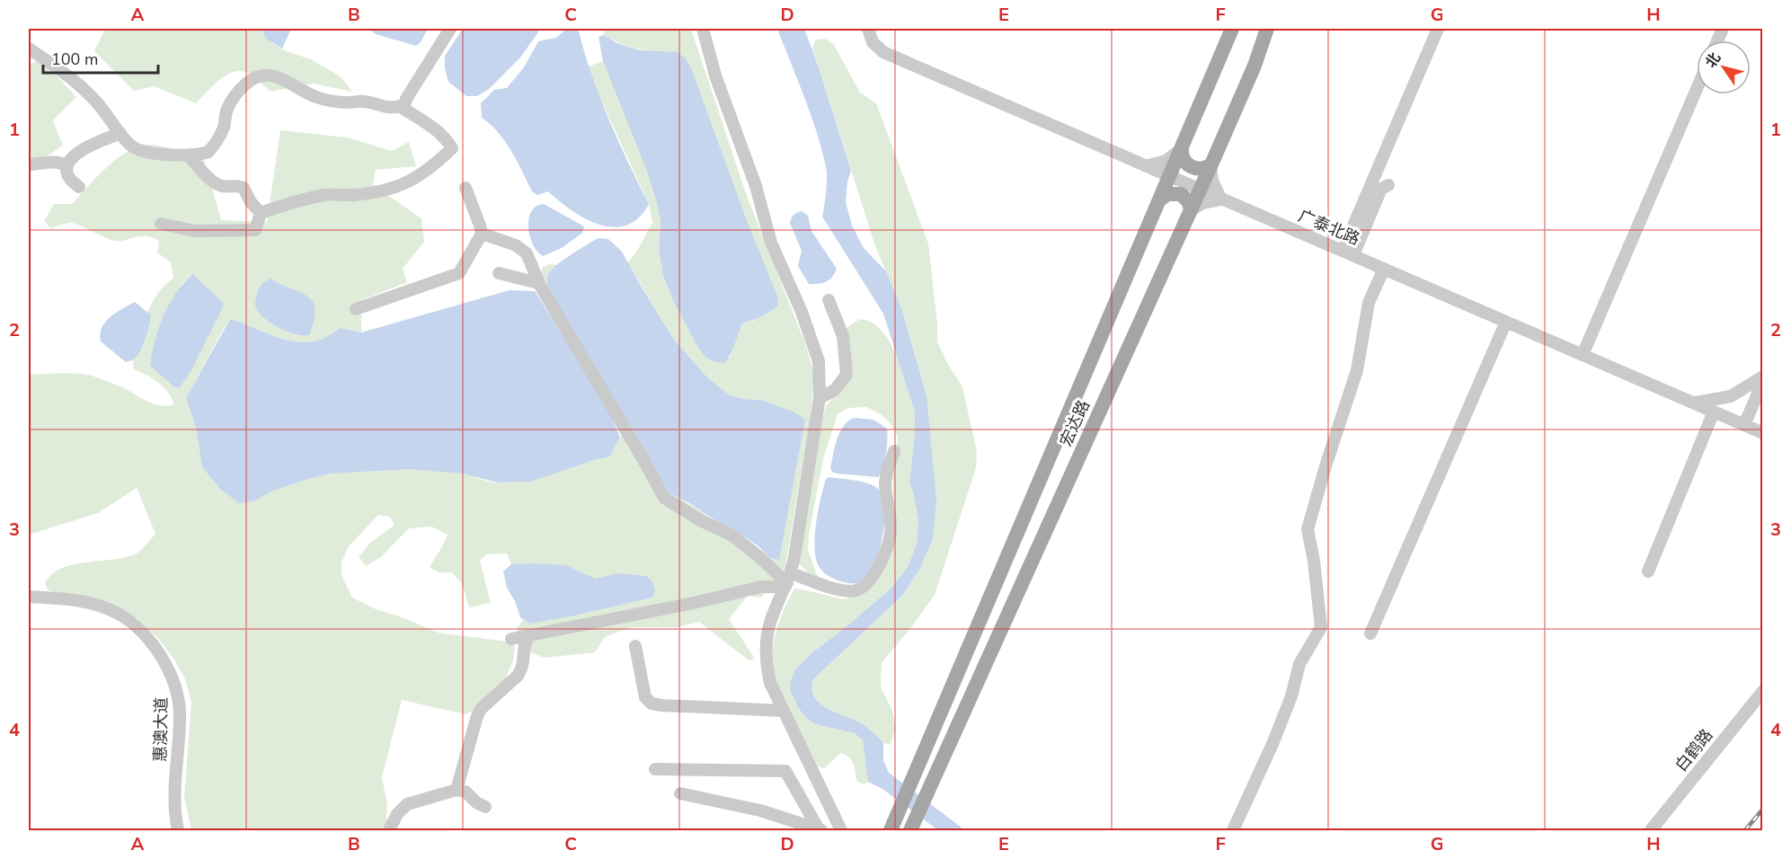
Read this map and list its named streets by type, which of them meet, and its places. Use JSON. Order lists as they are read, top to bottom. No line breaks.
{"streets":{"main road":["宏达路"],"street":["广泰北路","惠澳大道","白鹤路"]},"crossings":[["广泰北路","宏达路"]],"scale_bar":"100 m","north":"top left","grid":{"columns":["A","B","C","D","E","F","G","H"],"rows":["1","2","3","4"]}}
